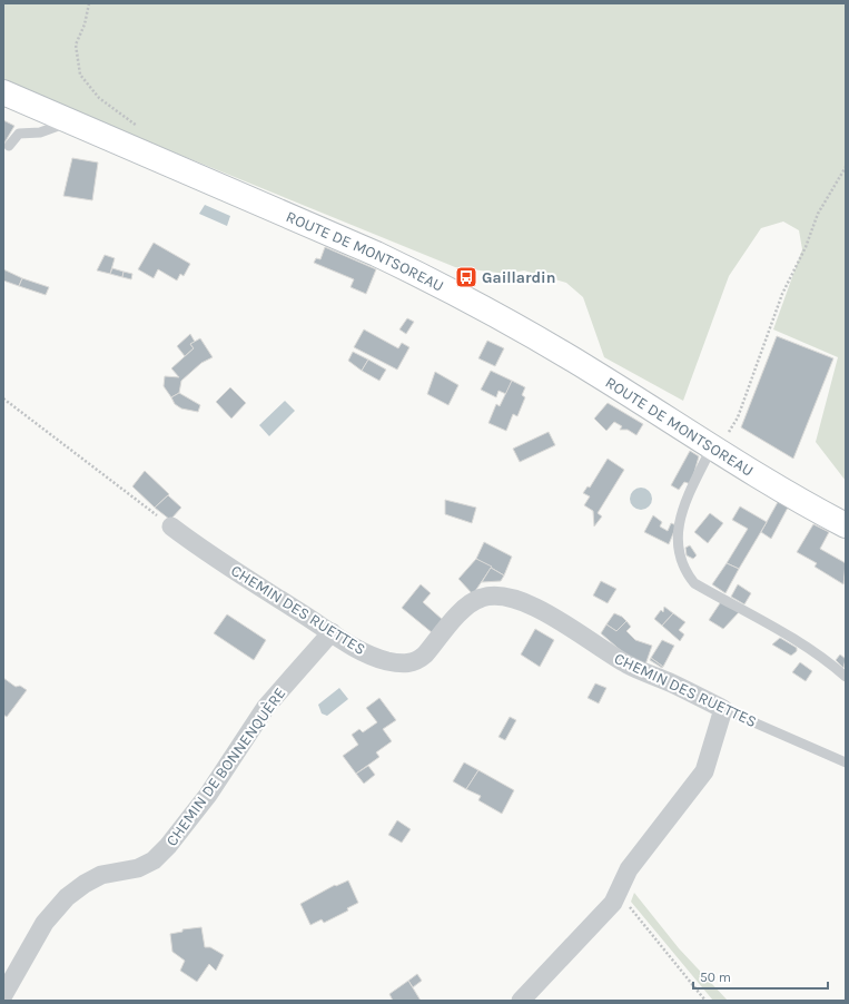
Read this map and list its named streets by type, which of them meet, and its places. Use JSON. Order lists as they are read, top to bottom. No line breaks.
{"streets":{"main road":["ROUTE DE MONTSOREAU"],"street":["CHEMIN DES RUETTES","CHEMIN DE BONNENQUÈRE"]},"crossings":[["CHEMIN DES RUETTES","CHEMIN DE BONNENQUÈRE"]],"places":{"bus stop":["Gaillardin"]},"scale_bar":"50 m"}
